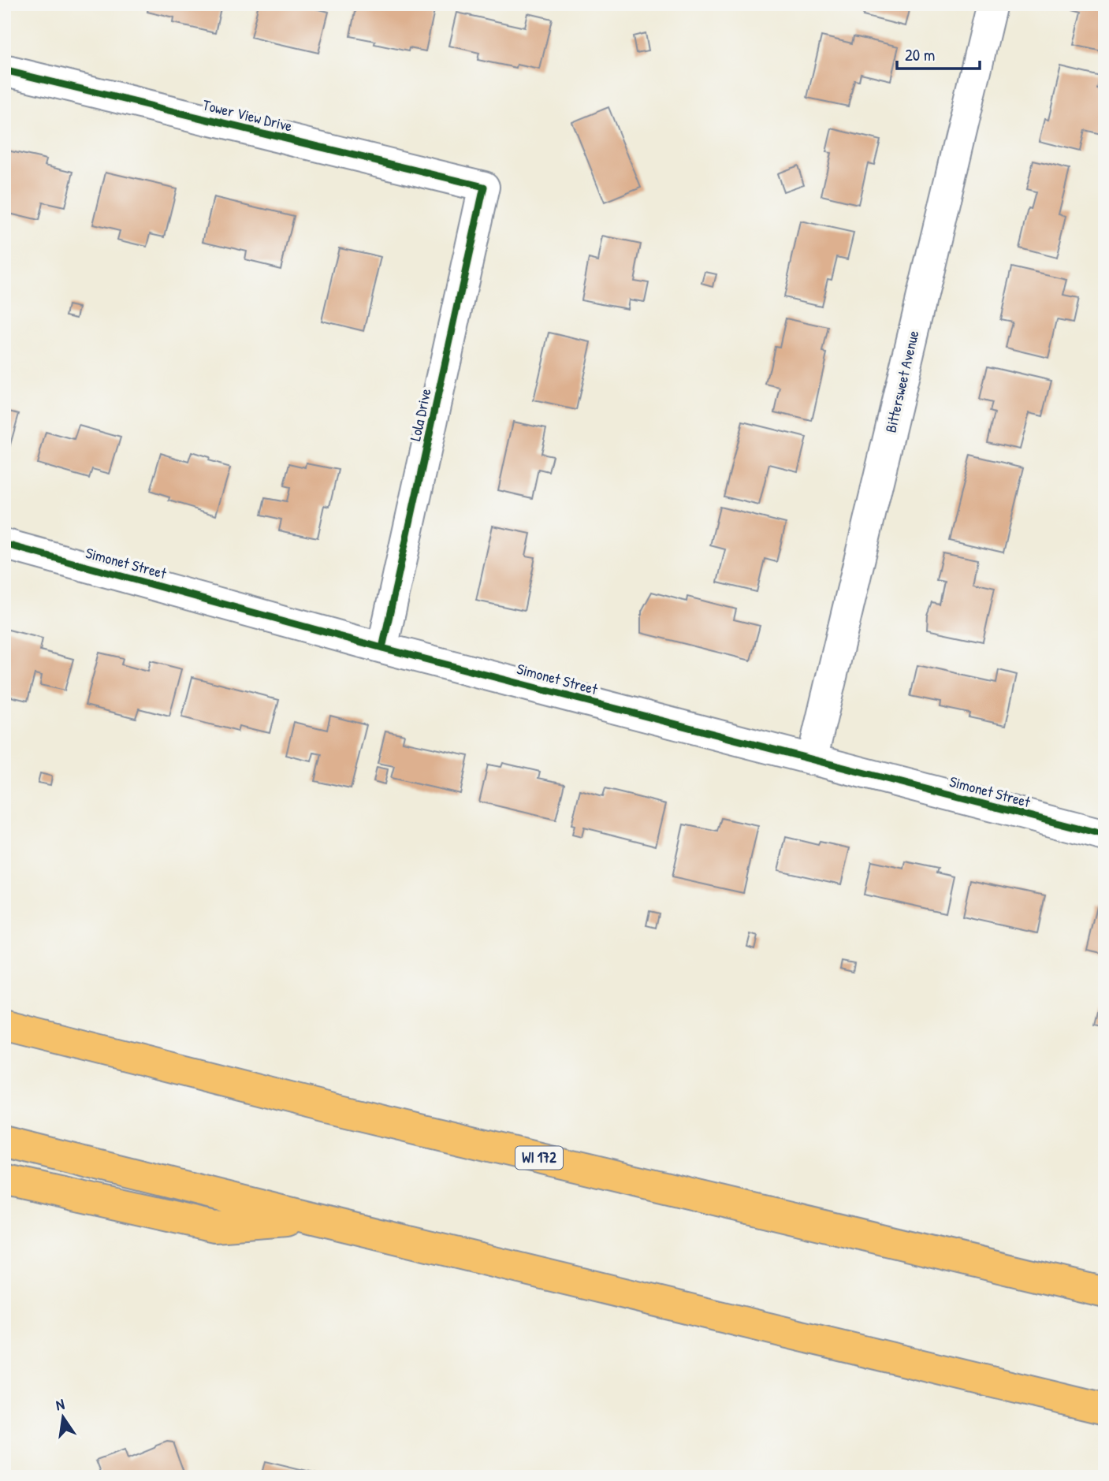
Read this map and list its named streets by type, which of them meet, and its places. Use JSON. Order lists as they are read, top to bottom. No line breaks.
{"streets":{"highway":["WI 172"],"street":["Tower View Drive","Bittersweet Avenue","Lola Drive","Simonet Street"]},"crossings":[["Tower View Drive","Lola Drive"],["Bittersweet Avenue","Simonet Street"],["Lola Drive","Simonet Street"]],"scale_bar":"20 m","north":"top"}
